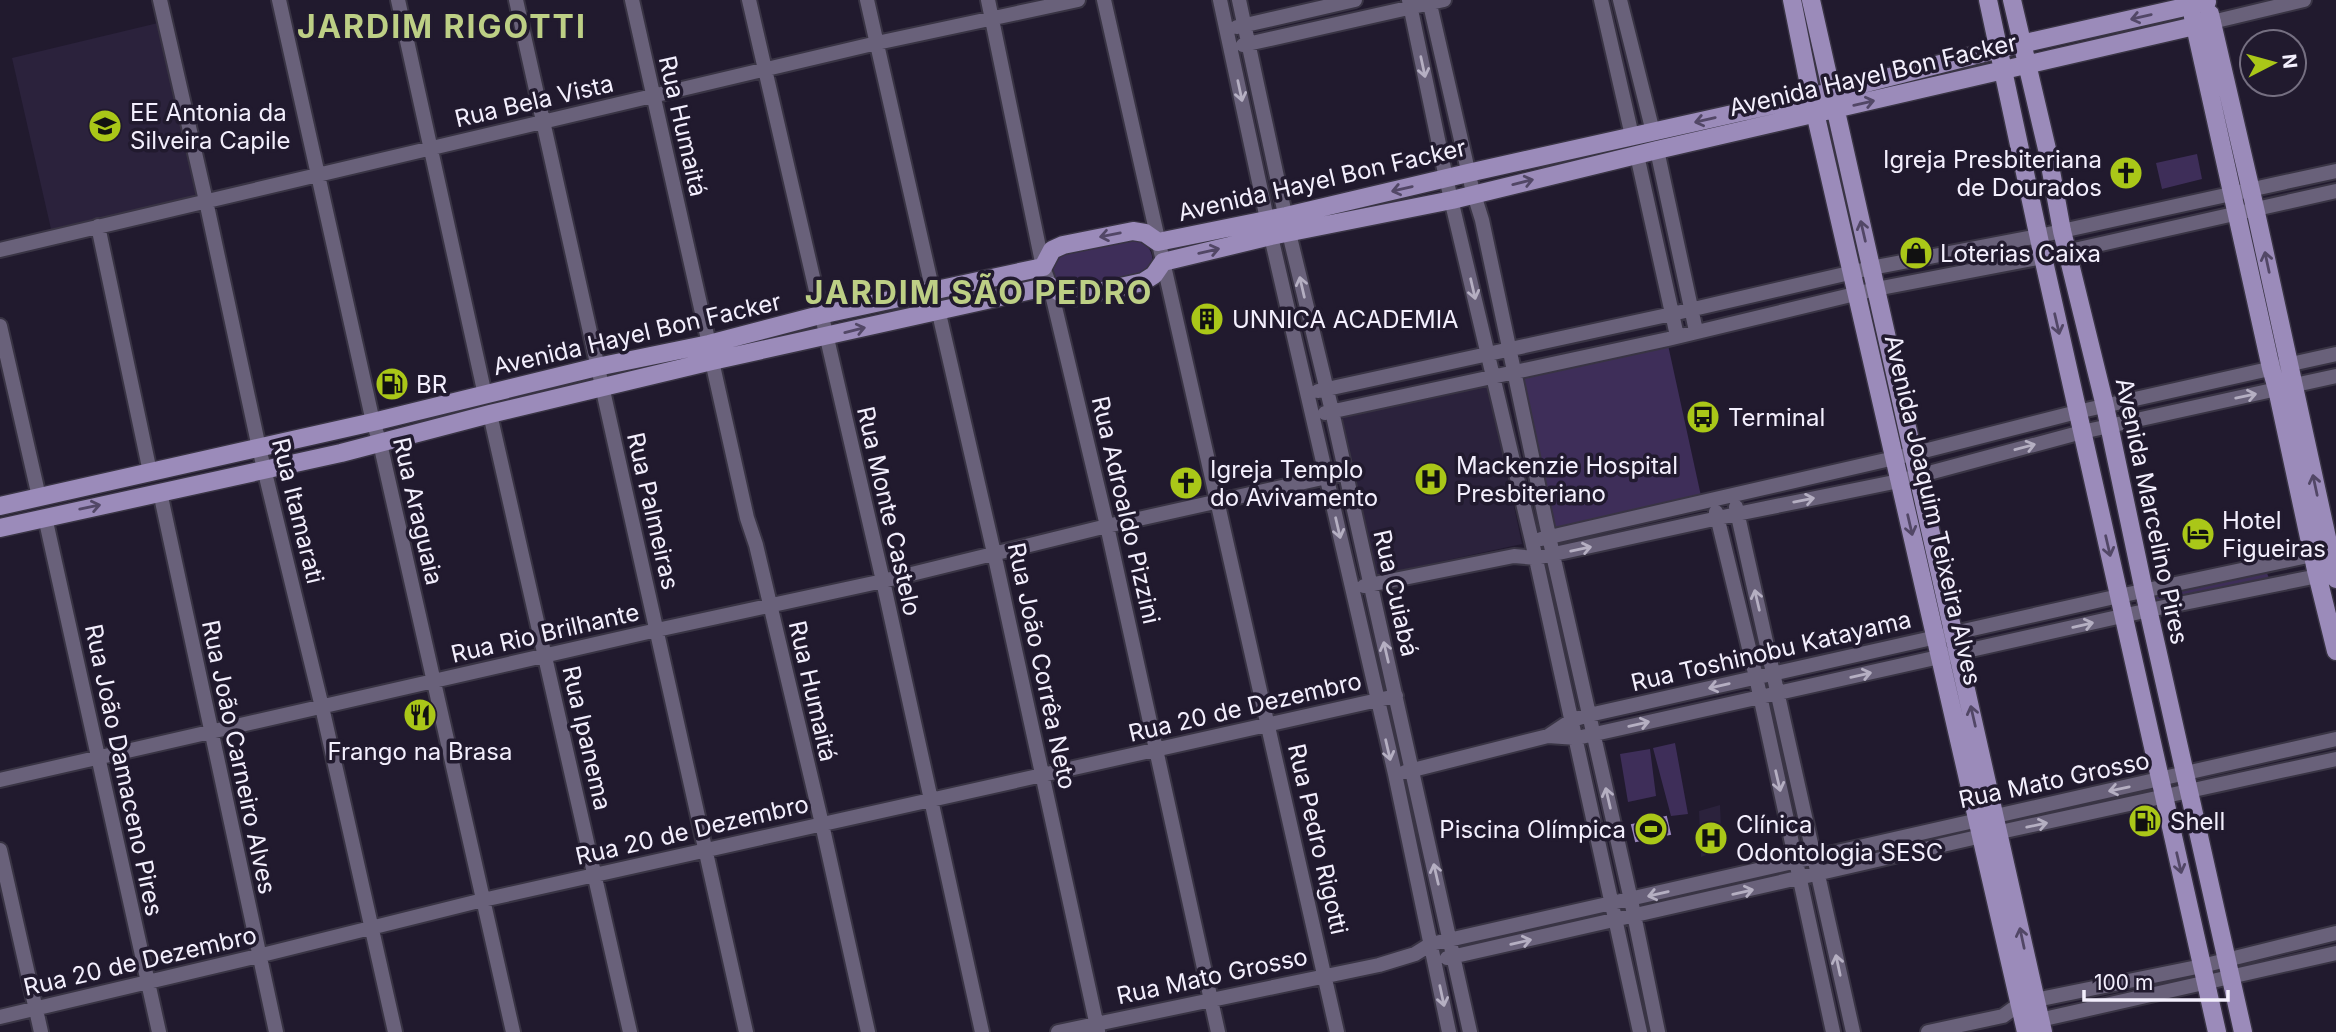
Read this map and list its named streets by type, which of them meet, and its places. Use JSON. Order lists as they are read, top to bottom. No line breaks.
{"streets":{"main road":["Avenida Hayel Bon Facker","Avenida Joaquim Teixeira Alves","Avenida Marcelino Pires"],"street":["Rua Bela Vista","Rua Humaitá","Rua Adroaldo Pizzini","Rua Itamarati","Rua Araguaia","Rua Palmeiras","Rua Monte Castelo","Rua Cuiabá","Rua Rio Brilhante","Rua Toshinobu Katayama","Rua João Corrêa Neto","Rua 20 de Dezembro","Rua Ipanema","Rua João Carneiro Alves","Rua João Damaceno Pires","Rua Mato Grosso","Rua Pedro Rigotti"]},"crossings":[["Avenida Hayel Bon Facker","Rua Humaitá"],["Avenida Hayel Bon Facker","Rua Adroaldo Pizzini"],["Avenida Hayel Bon Facker","Avenida Joaquim Teixeira Alves"],["Avenida Hayel Bon Facker","Rua Itamarati"],["Avenida Hayel Bon Facker","Rua Araguaia"],["Avenida Hayel Bon Facker","Rua Palmeiras"],["Avenida Hayel Bon Facker","Rua Monte Castelo"],["Avenida Hayel Bon Facker","Avenida Marcelino Pires"],["Avenida Hayel Bon Facker","Rua Cuiabá"],["Avenida Hayel Bon Facker","Rua João Corrêa Neto"],["Avenida Hayel Bon Facker","Rua Ipanema"],["Avenida Hayel Bon Facker","Rua João Carneiro Alves"],["Avenida Hayel Bon Facker","Rua João Damaceno Pires"],["Avenida Hayel Bon Facker","Rua Pedro Rigotti"],["Rua Bela Vista","Rua Humaitá"],["Rua Bela Vista","Rua Adroaldo Pizzini"],["Rua Bela Vista","Rua Itamarati"],["Rua Bela Vista","Rua Araguaia"],["Rua Bela Vista","Rua Palmeiras"],["Rua Bela Vista","Rua Monte Castelo"],["Rua Humaitá","Rua Rio Brilhante"],["Rua Humaitá","Rua 20 de Dezembro"],["Rua Adroaldo Pizzini","Rua Rio Brilhante"],["Rua Adroaldo Pizzini","Rua 20 de Dezembro"],["Rua Adroaldo Pizzini","Rua Mato Grosso"],["Avenida Joaquim Teixeira Alves","Rua Toshinobu Katayama"],["Avenida Joaquim Teixeira Alves","Rua Mato Grosso"],["Rua Itamarati","Rua Rio Brilhante"],["Rua Itamarati","Rua 20 de Dezembro"],["Rua Araguaia","Rua Rio Brilhante"],["Rua Araguaia","Rua 20 de Dezembro"],["Rua Palmeiras","Rua Rio Brilhante"],["Rua Palmeiras","Rua 20 de Dezembro"],["Rua Monte Castelo","Rua Rio Brilhante"],["Rua Monte Castelo","Rua 20 de Dezembro"],["Avenida Marcelino Pires","Rua Toshinobu Katayama"],["Avenida Marcelino Pires","Rua Mato Grosso"],["Rua Cuiabá","Rua Rio Brilhante"],["Rua Cuiabá","Rua Toshinobu Katayama"],["Rua Cuiabá","Rua 20 de Dezembro"],["Rua Cuiabá","Rua Mato Grosso"],["Rua Rio Brilhante","Rua João Corrêa Neto"],["Rua Rio Brilhante","Rua Ipanema"],["Rua Rio Brilhante","Rua João Carneiro Alves"],["Rua Rio Brilhante","Rua João Damaceno Pires"],["Rua Rio Brilhante","Rua Pedro Rigotti"],["Rua João Corrêa Neto","Rua 20 de Dezembro"],["Rua João Corrêa Neto","Rua Mato Grosso"],["Rua 20 de Dezembro","Rua Ipanema"],["Rua 20 de Dezembro","Rua João Carneiro Alves"],["Rua 20 de Dezembro","Rua João Damaceno Pires"],["Rua 20 de Dezembro","Rua Pedro Rigotti"],["Rua Mato Grosso","Rua Pedro Rigotti"]],"districts":["JARDIM RIGOTTI","JARDIM SÃO PEDRO"],"places":{"school or university":["EE Antonia da Silveira Capile"],"church":["Igreja Presbiteriana de Dourados","Igreja Templo do Avivamento"],"shop":["Loterias Caixa"],"building":["UNNICA ACADEMIA"],"fuel station":["BR","Shell"],"bus stop":["Terminal"],"hospital":["Mackenzie Hospital Presbiteriano","Clínica Odontologia SESC"],"hotel":["Hotel Figueiras"],"restaurant":["Frango na Brasa"],"sports":["Piscina Olímpica"]},"scale_bar":"100 m","north":"right"}
